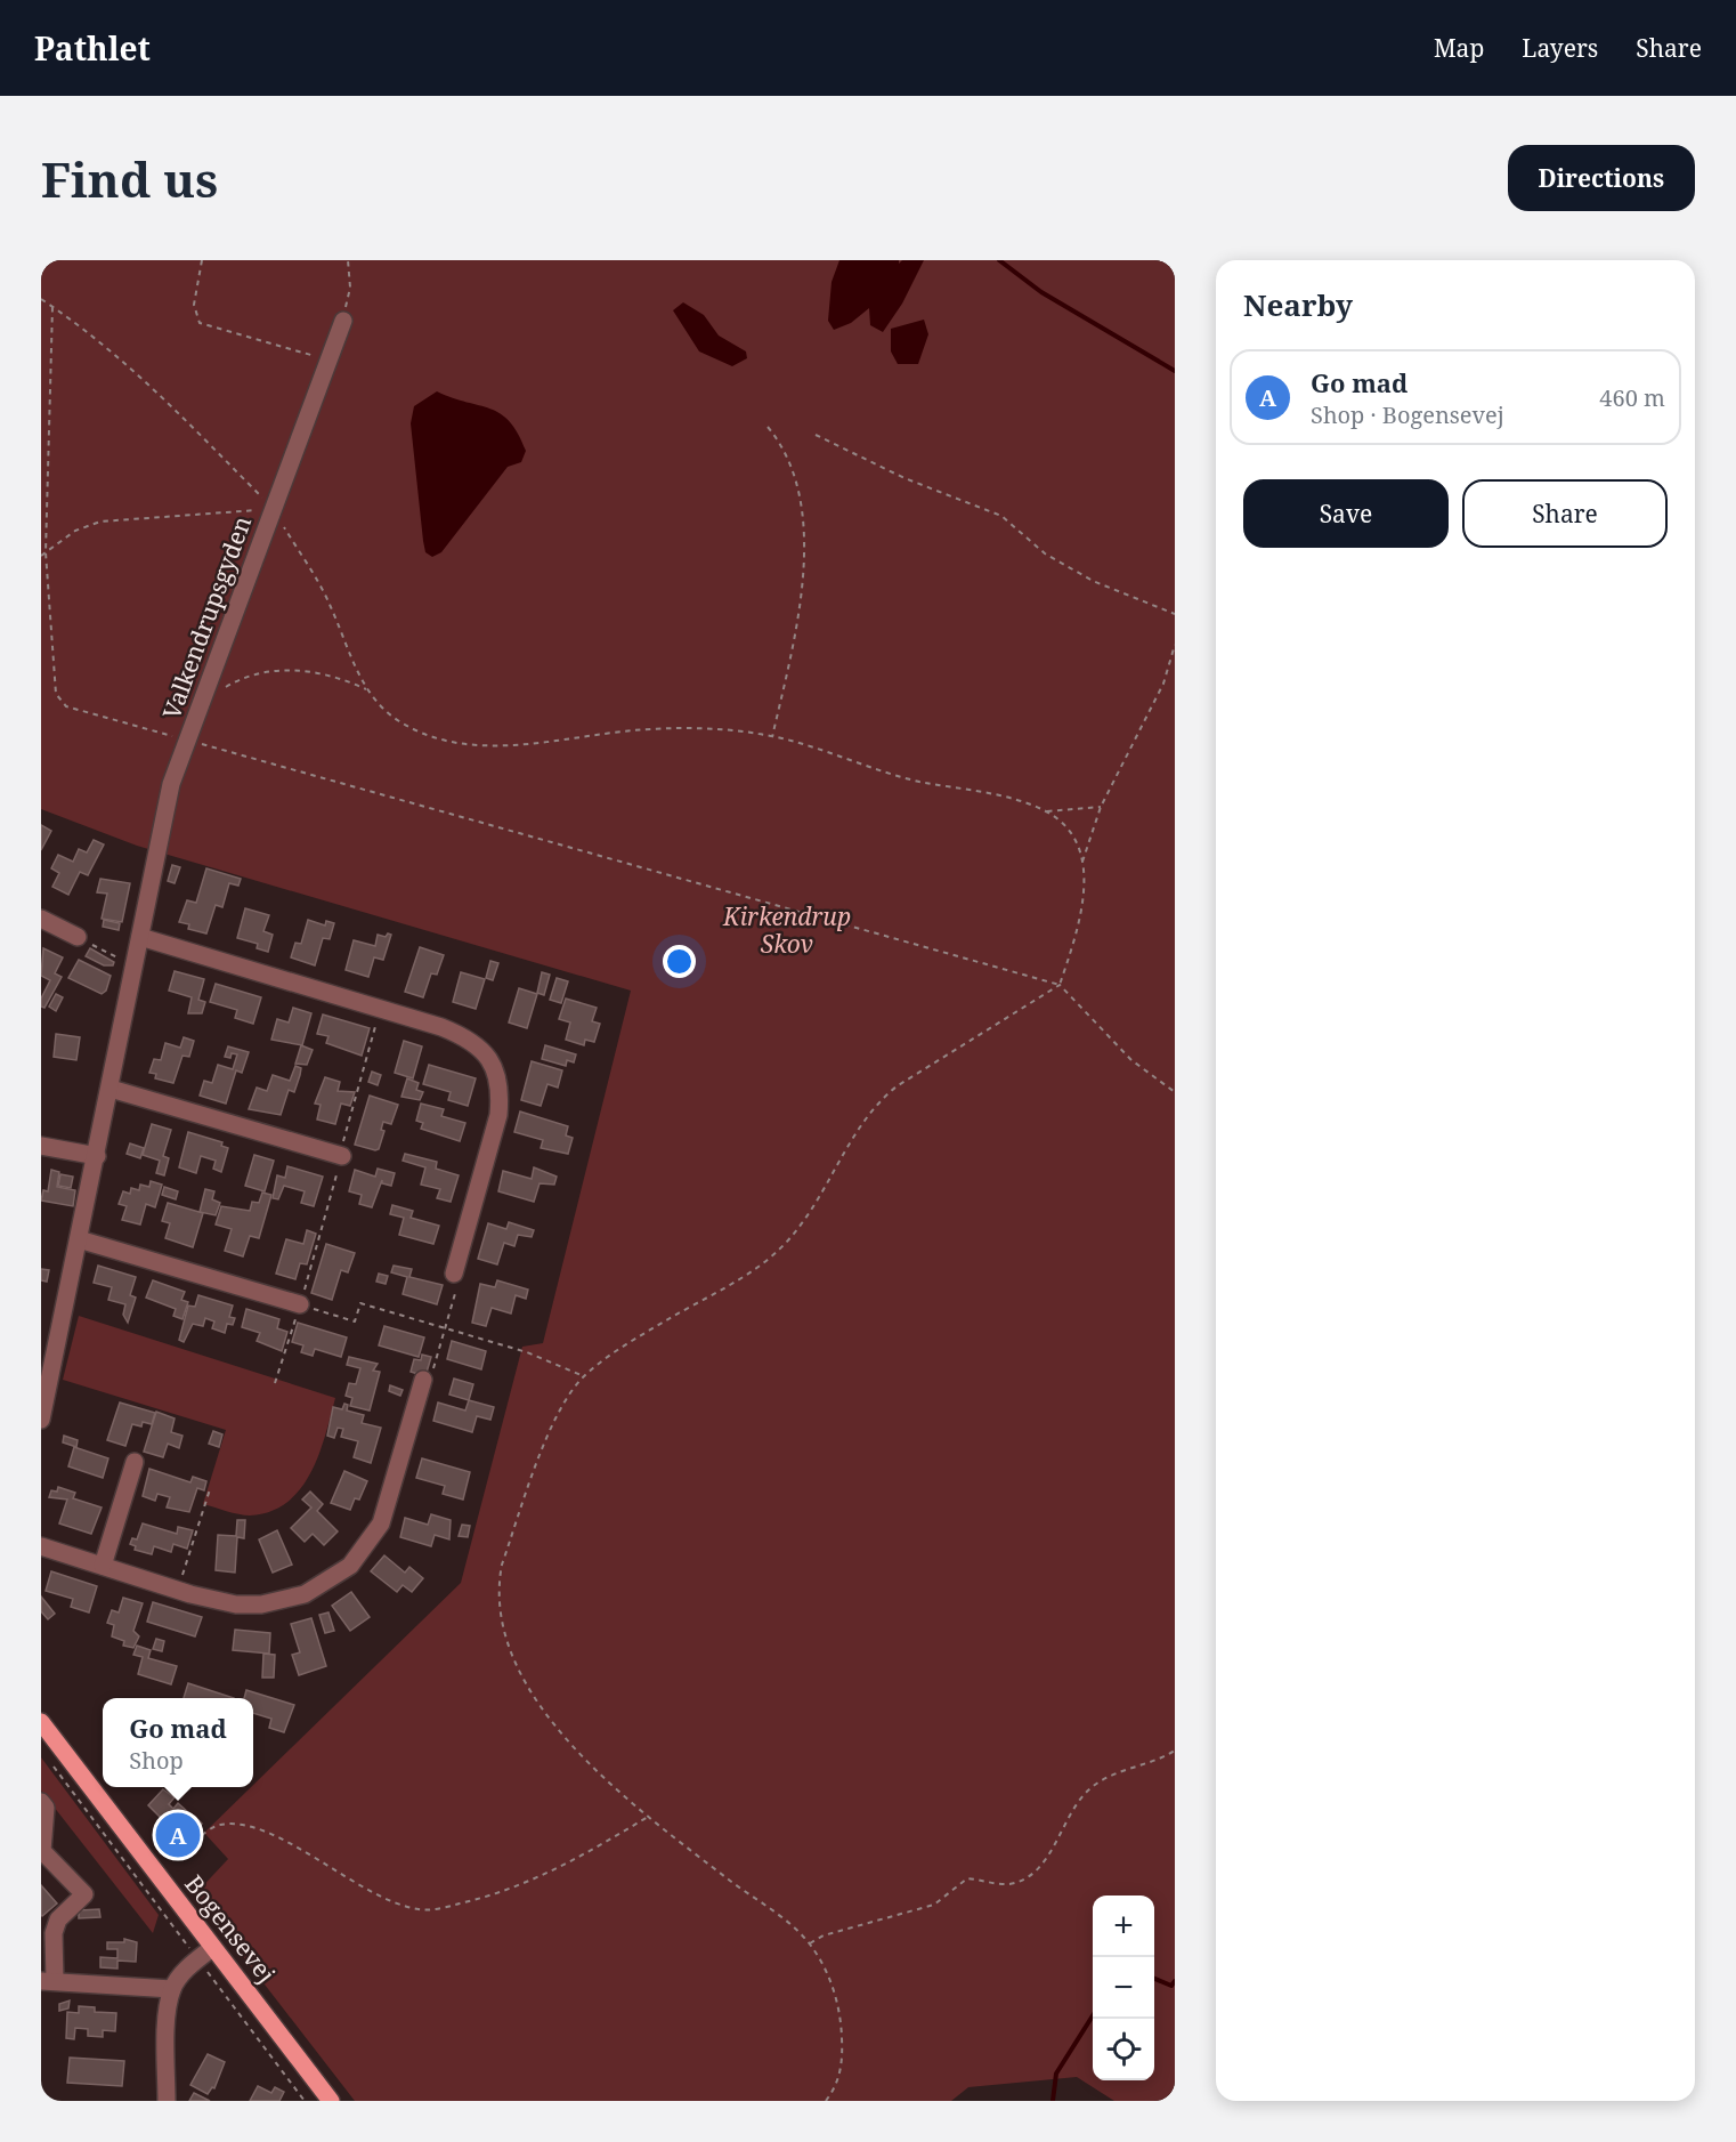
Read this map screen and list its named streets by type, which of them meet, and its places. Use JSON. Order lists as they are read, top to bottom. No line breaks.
{"streets":{"main road":["Bogensevej"],"street":["Valkendrupsgyden"]},"parks":["Kirkendrup Skov"],"page":{"header":"Pathlet","nav":["Map","Layers","Share"],"buttons":["Directions",["Save","Share"]],"title":"Find us","heading":"Nearby","list":[{"mark":"A","name":"Go mad","note":"Shop · Bogensevej","value":"460 m"}],"popup":["Go mad","Shop"],"pins":"A","map_buttons":["+","−"]}}
